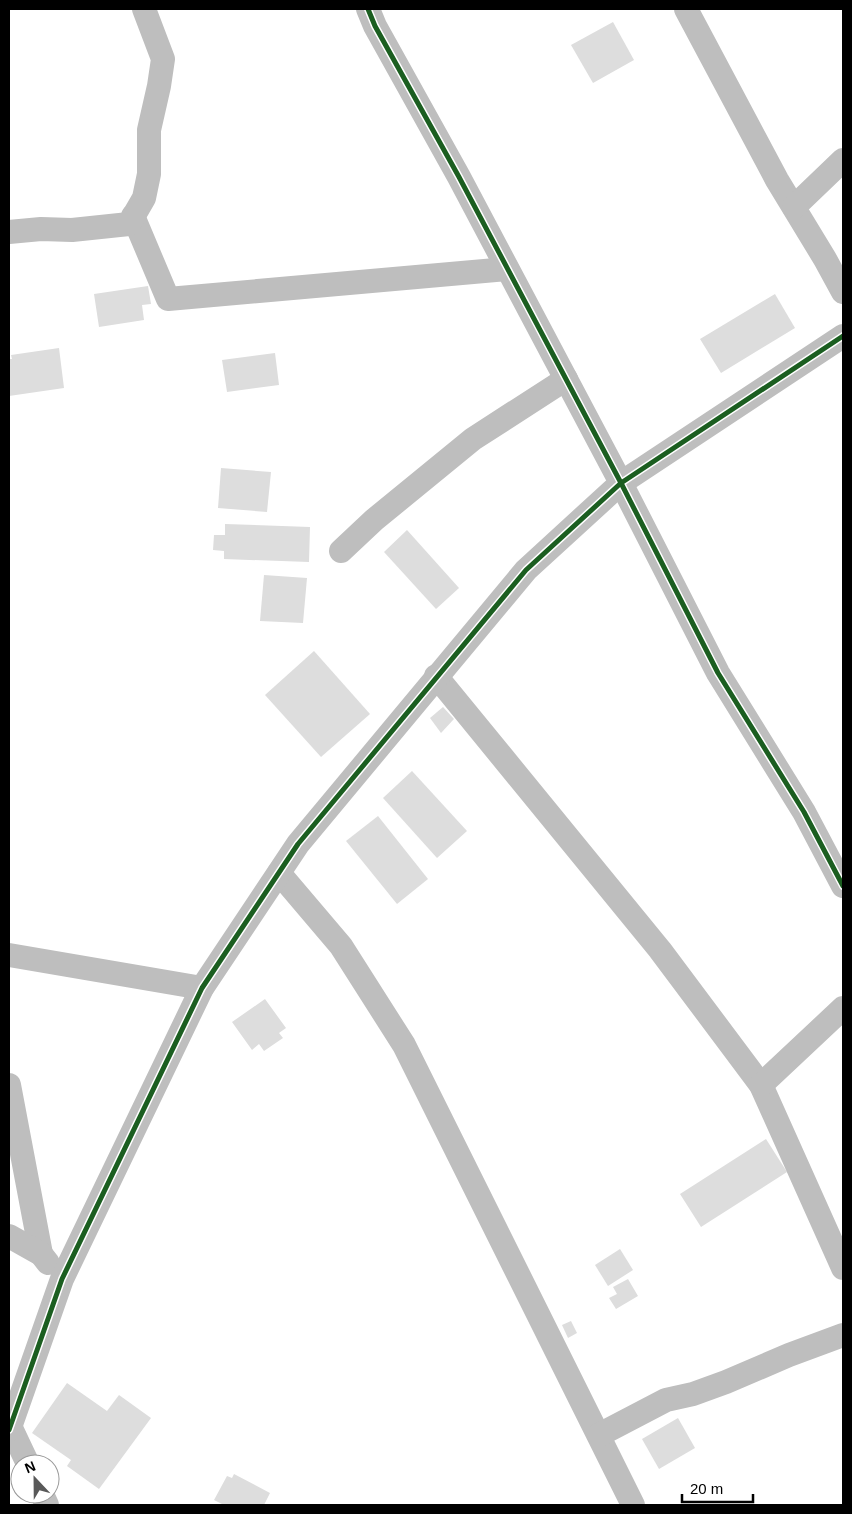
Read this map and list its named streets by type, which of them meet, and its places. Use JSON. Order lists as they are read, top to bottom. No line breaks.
{"scale_bar":"20 m","north":"top"}
